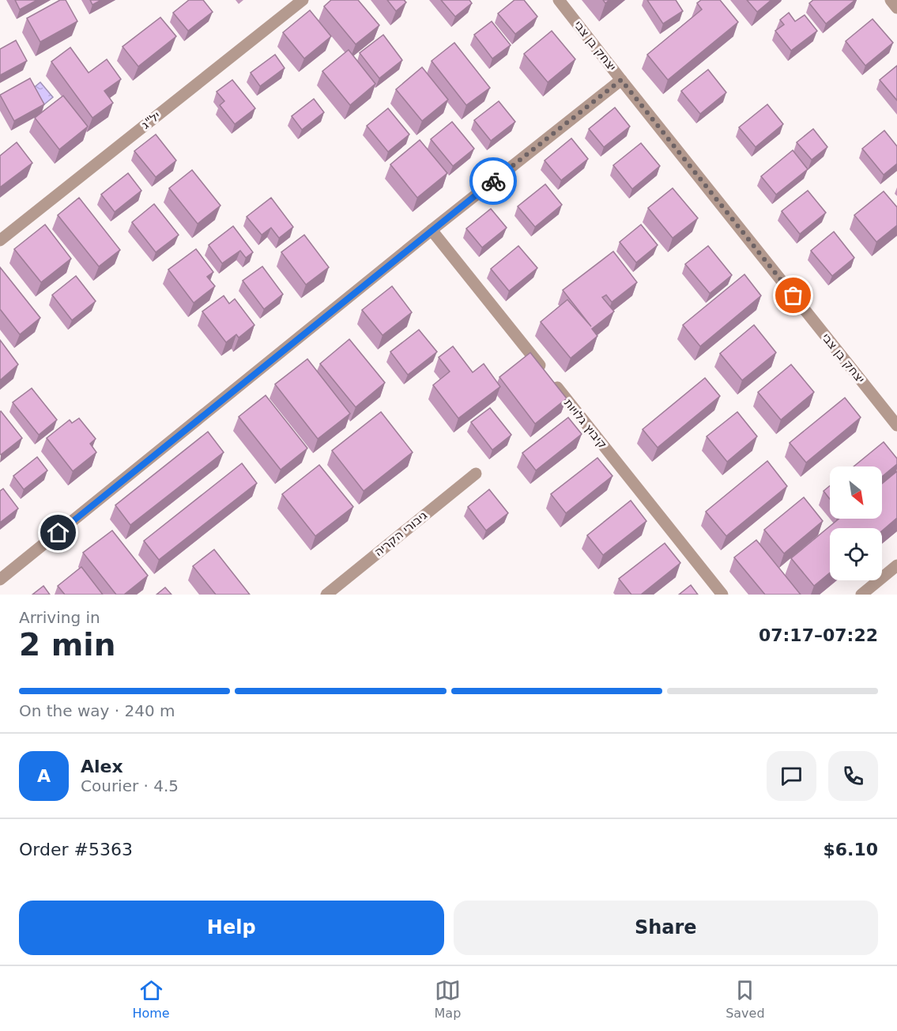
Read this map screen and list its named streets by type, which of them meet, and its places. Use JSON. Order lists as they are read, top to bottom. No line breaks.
{"streets":{"street":["יצחק בן צבי","יל\"ג","קיבוץ גלויות","גיבורי הקריה"]},"north":"bottom right","page":{"heading":["2 min","Arriving in","07:17–07:22"],"panel":["Alex","Courier · 4.5","Order #5363","$6.10"],"bar":"On the way · 240 m","round":"A","buttons":["Help","Share"],"tabs":["Home","Map","Saved"]}}
